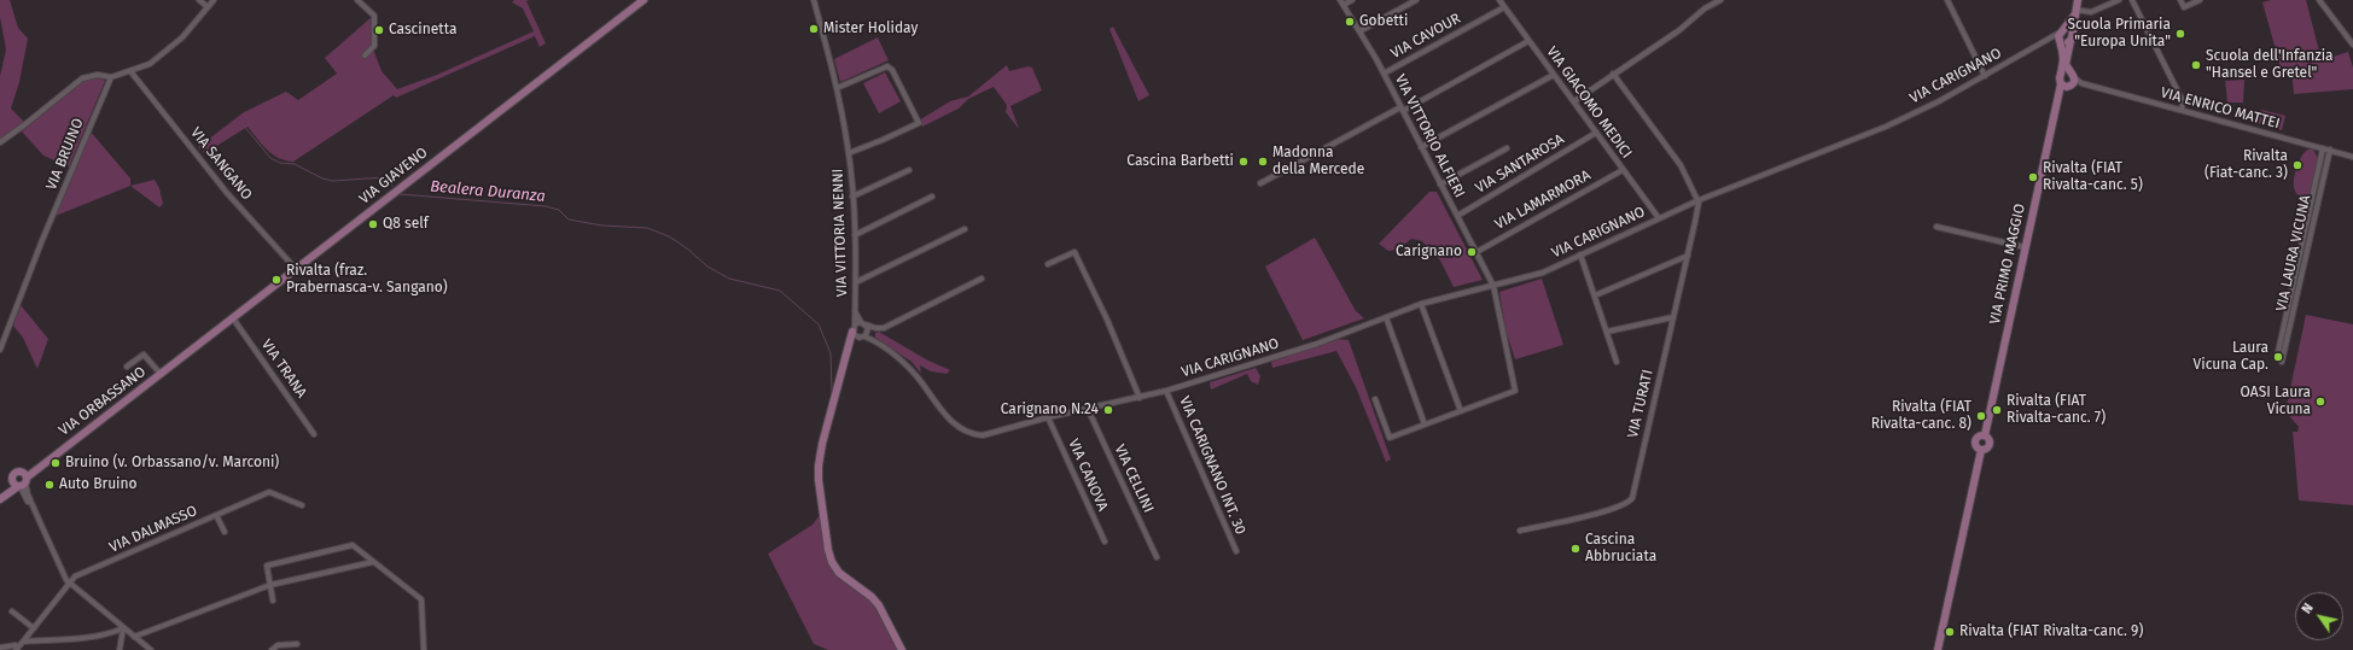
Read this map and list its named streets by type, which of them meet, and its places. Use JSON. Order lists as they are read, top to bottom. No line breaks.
{"streets":{"main road":["VIA GIAVENO","VIA PRIMO MAGGIO","VIA ORBASSANO"],"street":["VIA CAVOUR","VIA CARIGNANO","VIA GIACOMO MEDICI","VIA ENRICO MATTEI","VIA VITTORIO ALFIERI","VIA BRUINO","VIA SANGANO","VIA SANTAROSA","VIA LAMARMORA","VIA VITTORIA NENNI","VIA LAURA VICUNA","VIA TRANA","VIA TURATI","VIA CARIGNANO INT. 30","VIA CANOVA","VIA CELLINI","VIA DALMASSO"]},"crossings":[["VIA CAVOUR","VIA GIACOMO MEDICI"],["VIA CAVOUR","VIA VITTORIO ALFIERI"],["VIA CARIGNANO","VIA GIACOMO MEDICI"],["VIA CARIGNANO","VIA VITTORIO ALFIERI"],["VIA CARIGNANO","VIA VITTORIA NENNI"],["VIA CARIGNANO","VIA PRIMO MAGGIO"],["VIA CARIGNANO","VIA TURATI"],["VIA CARIGNANO","VIA CARIGNANO INT. 30"],["VIA CARIGNANO","VIA CANOVA"],["VIA CARIGNANO","VIA CELLINI"],["VIA GIACOMO MEDICI","VIA SANTAROSA"],["VIA GIACOMO MEDICI","VIA LAMARMORA"],["VIA ENRICO MATTEI","VIA LAURA VICUNA"],["VIA ENRICO MATTEI","VIA PRIMO MAGGIO"],["VIA VITTORIO ALFIERI","VIA SANTAROSA"],["VIA VITTORIO ALFIERI","VIA LAMARMORA"],["VIA SANGANO","VIA GIAVENO"],["VIA GIAVENO","VIA TRANA"],["VIA GIAVENO","VIA ORBASSANO"]],"water":["Bealera Duranza"],"places":["Gobetti","Mister Holiday","Cascinetta","Scuola Primaria \"Europa Unita\"","Scuola dell'Infanzia \"Hansel e Gretel\"","Cascina Barbetti","Madonna della Mercede","Rivalta (Fiat-canc. 3)","Rivalta (FIAT Rivalta-canc. 5)","Q8 self","Carignano","Rivalta (fraz. Prabernasca-v. Sangano)","Laura Vicuna Cap.","OASI Laura Vicuna","Carignano N.24","Rivalta (FIAT Rivalta-canc. 7)","Rivalta (FIAT Rivalta-canc. 8)","Bruino (v. Orbassano/v. Marconi)","Auto Bruino","Cascina Abbruciata","Rivalta (FIAT Rivalta-canc. 9)"],"north":"top left"}
